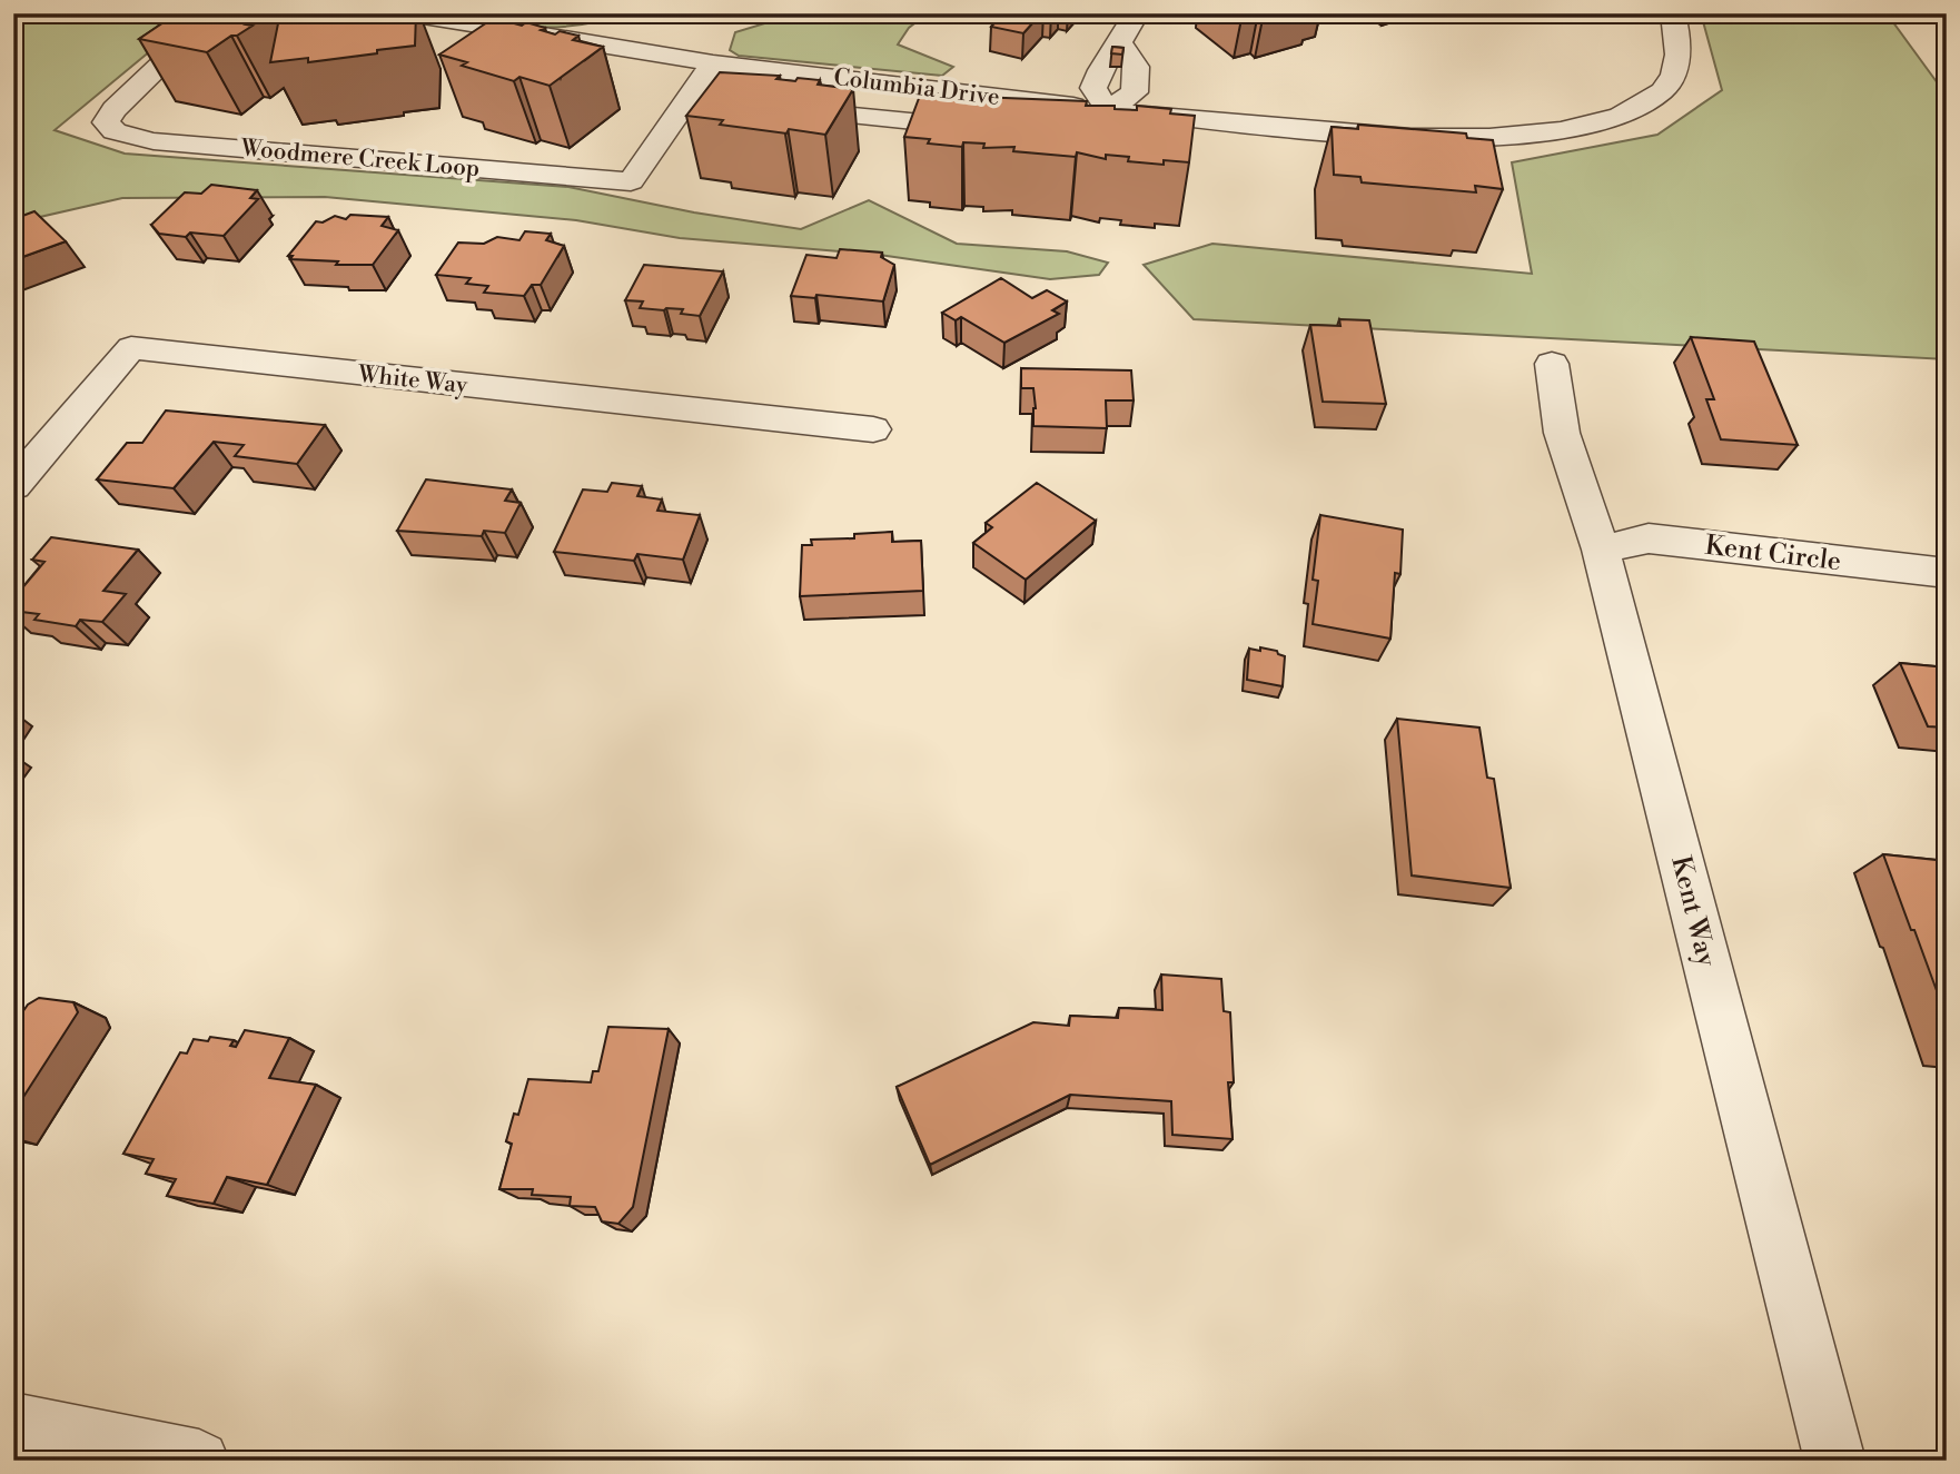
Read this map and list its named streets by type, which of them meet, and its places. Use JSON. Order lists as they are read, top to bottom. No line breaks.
{"streets":{"street":["Columbia Drive","Woodmere Creek Loop","White Way","Kent Circle","Kent Way"]},"crossings":[["Columbia Drive","Woodmere Creek Loop"],["Kent Circle","Kent Way"]]}
